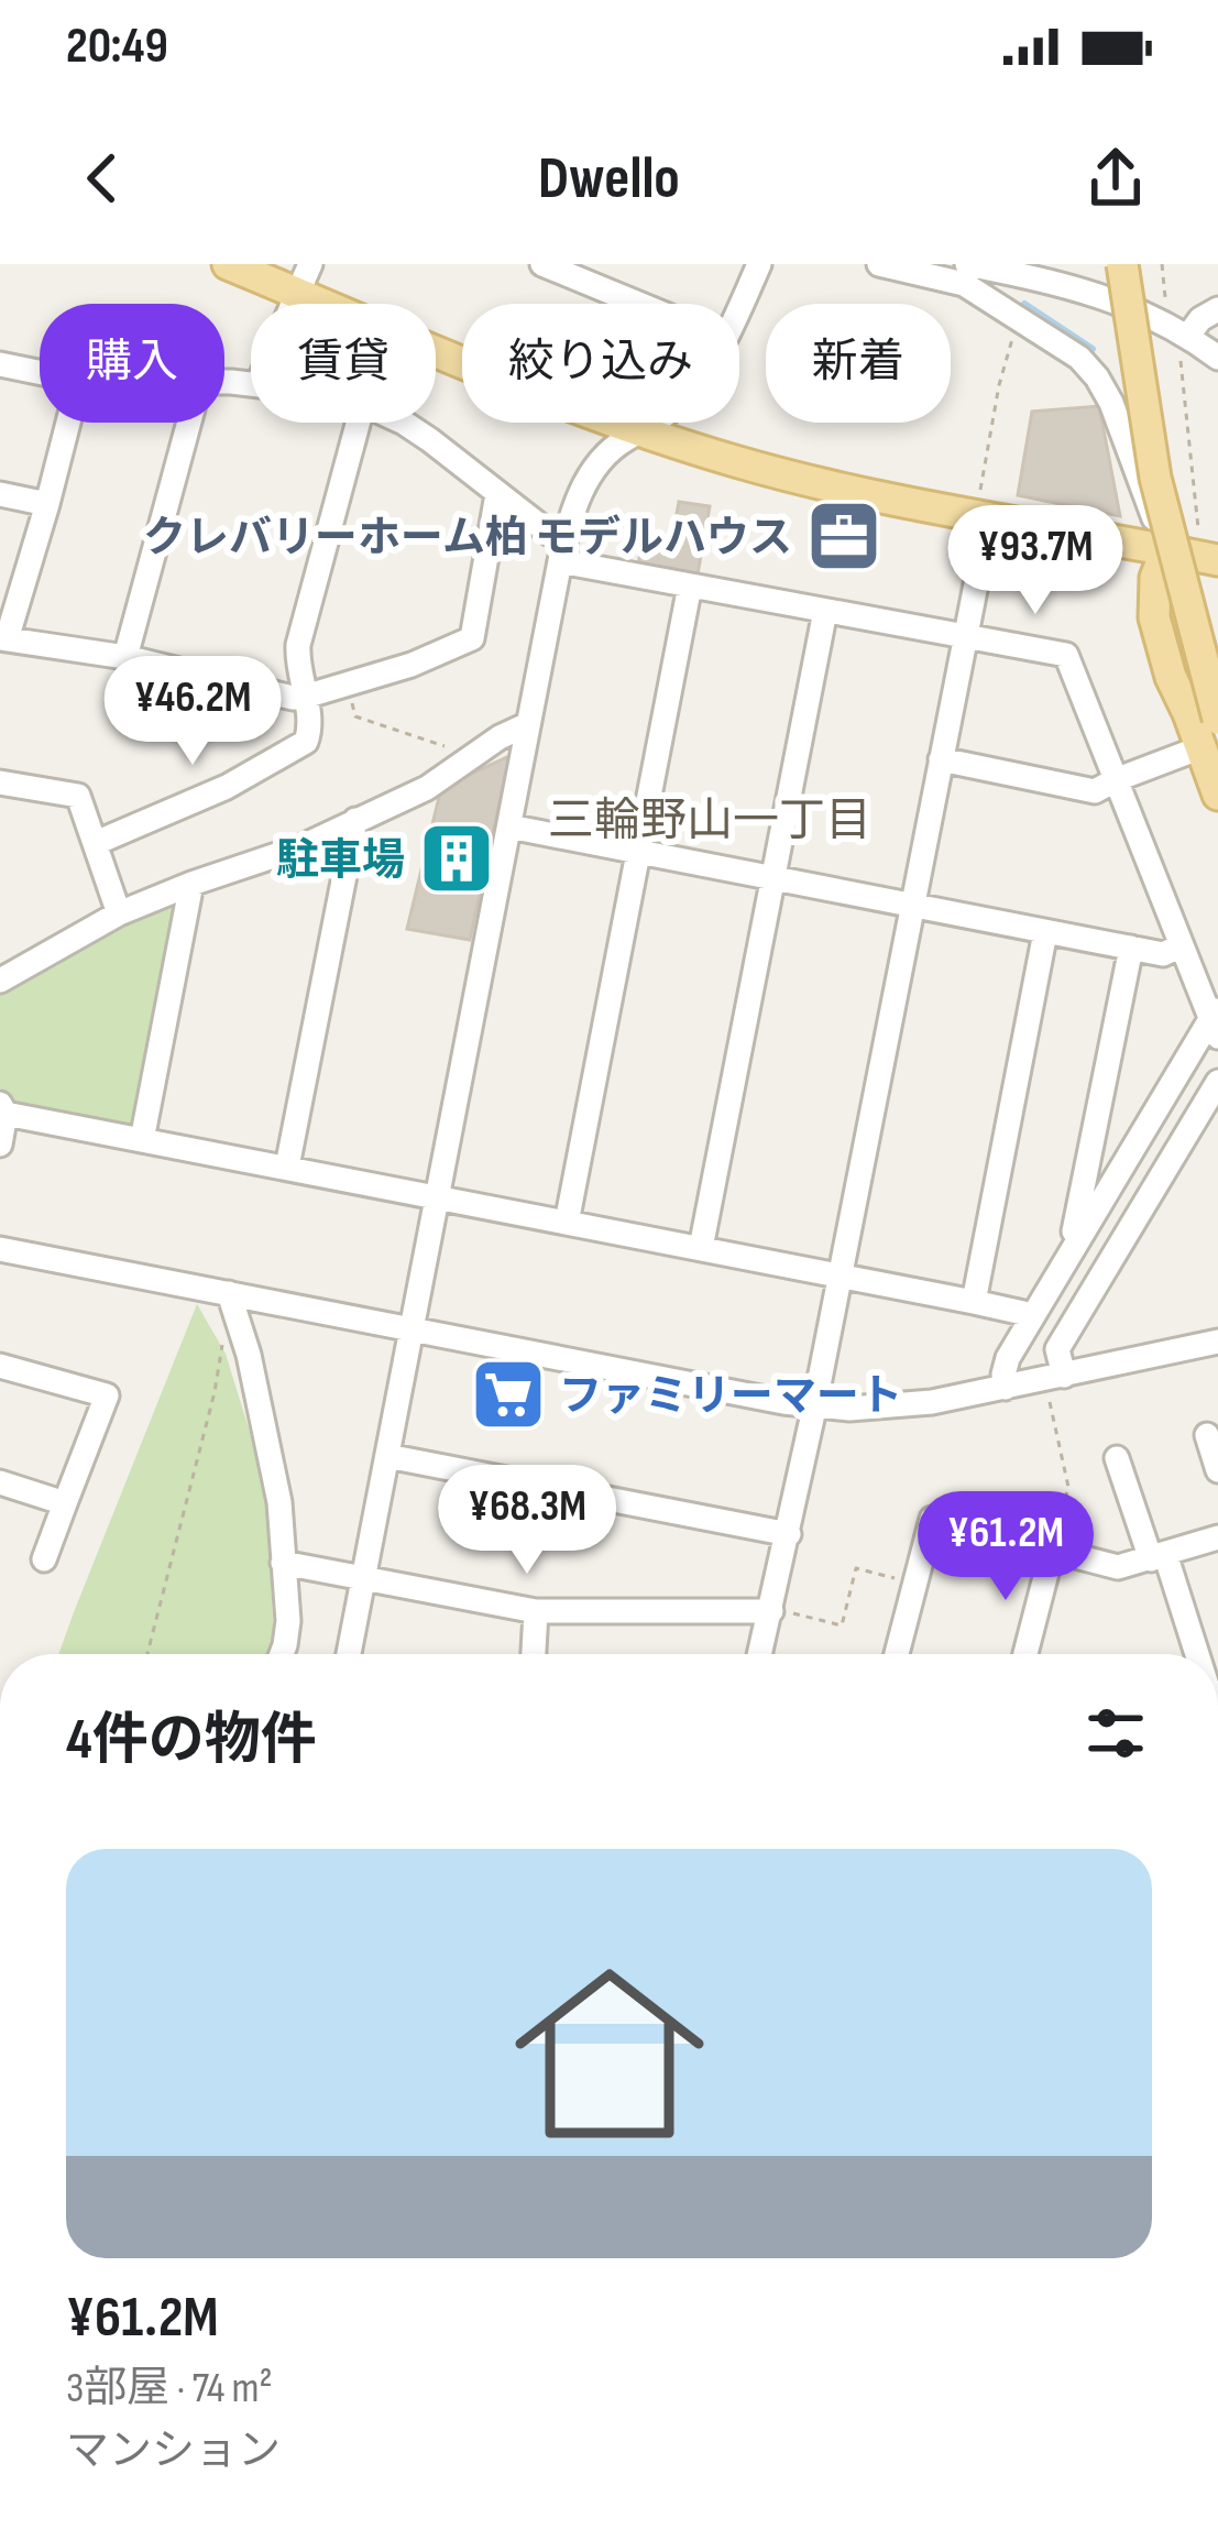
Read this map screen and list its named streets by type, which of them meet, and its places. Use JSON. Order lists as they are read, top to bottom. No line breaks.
{"districts":["三輪野山一丁目"],"places":{"office":["クレバリーホーム柏 モデルハウス"],"building":["駐車場"],"supermarket":["ファミリーマート"]},"page":{"status":"20:49","header":"Dwello","chip":["購入","賃貸","絞り込み","新着"],"price":["¥93.7M","¥46.2M","¥68.3M","¥61.2M"],"heading":"4件の物件","list":[{"name":"¥61.2M","note":"3部屋 · 74 m² · マンション"}]}}
